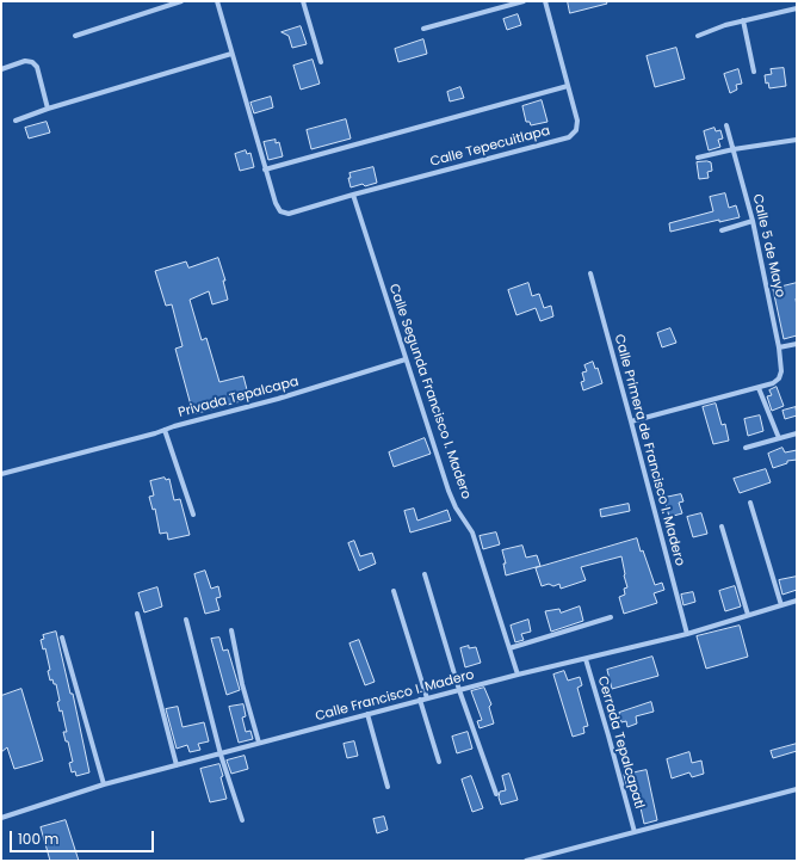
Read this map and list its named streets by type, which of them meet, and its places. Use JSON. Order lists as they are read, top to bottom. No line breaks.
{"streets":{"street":["Calle Tepecuitlapa","Calle 5 de Mayo","Calle Segunda Francisco I. Madero","Privada Tepalcapa","Calle Primera de Francisco I. Madero","Calle Francisco I. Madero","Cerrada Tepalcapatl"]},"crossings":[["Calle Tepecuitlapa","Calle Segunda Francisco I. Madero"],["Calle Segunda Francisco I. Madero","Privada Tepalcapa"],["Calle Segunda Francisco I. Madero","Calle Francisco I. Madero"],["Calle Primera de Francisco I. Madero","Calle Francisco I. Madero"],["Calle Francisco I. Madero","Cerrada Tepalcapatl"]],"scale_bar":"100 m"}
